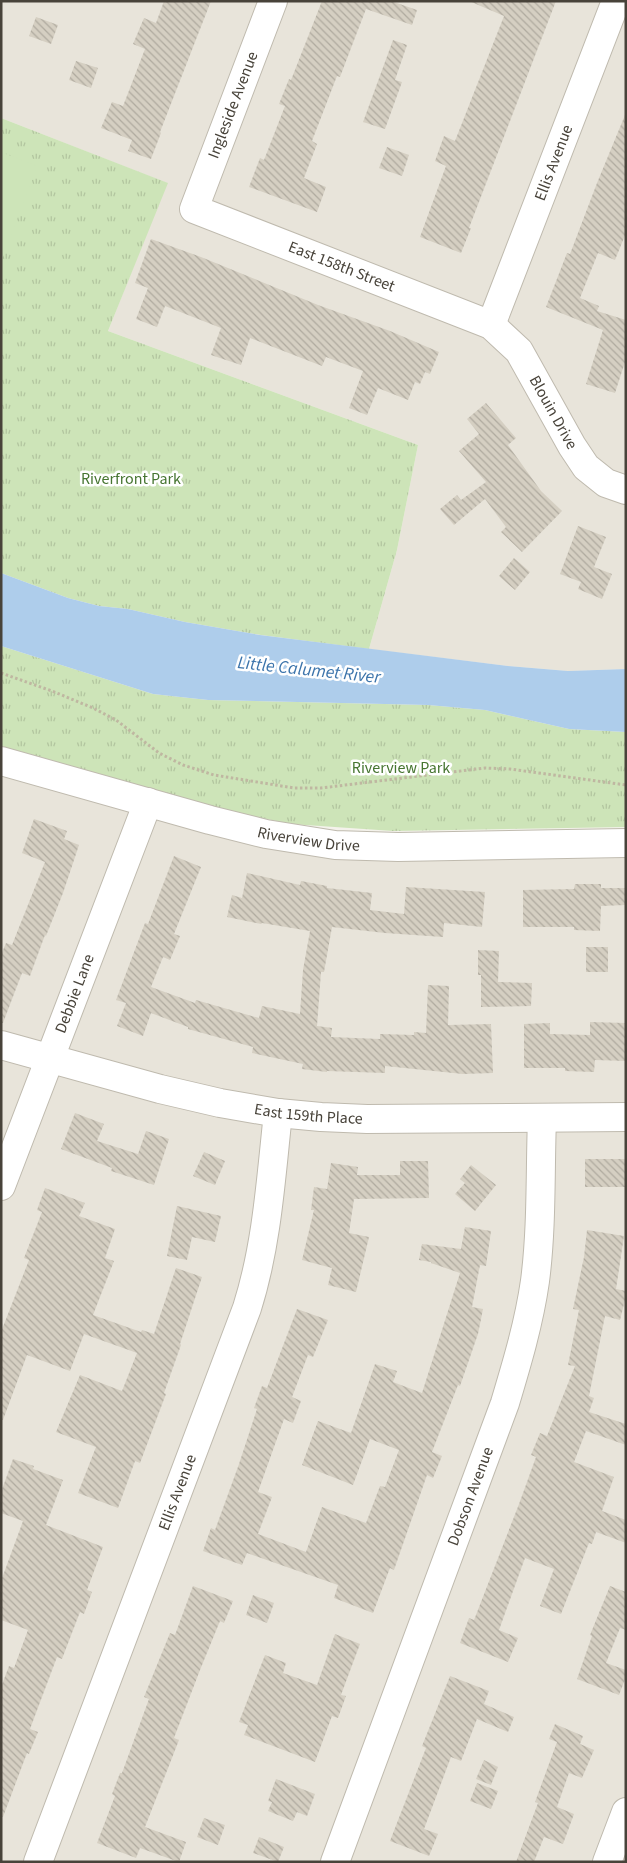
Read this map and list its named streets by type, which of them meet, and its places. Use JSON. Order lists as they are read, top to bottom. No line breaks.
{"streets":{"street":["Ingleside Avenue","Ellis Avenue","East 158th Street","Blouin Drive","Riverview Drive","Debbie Lane","East 159th Place","Dobson Avenue"]},"crossings":[["Ingleside Avenue","East 158th Street"],["Ellis Avenue","East 158th Street"],["Ellis Avenue","Blouin Drive"],["Ellis Avenue","East 159th Place"],["East 158th Street","Blouin Drive"],["Riverview Drive","Debbie Lane"],["Debbie Lane","East 159th Place"],["East 159th Place","Dobson Avenue"]],"water":["Little Calumet River"],"parks":["Riverfront Park","Riverview Park"]}
